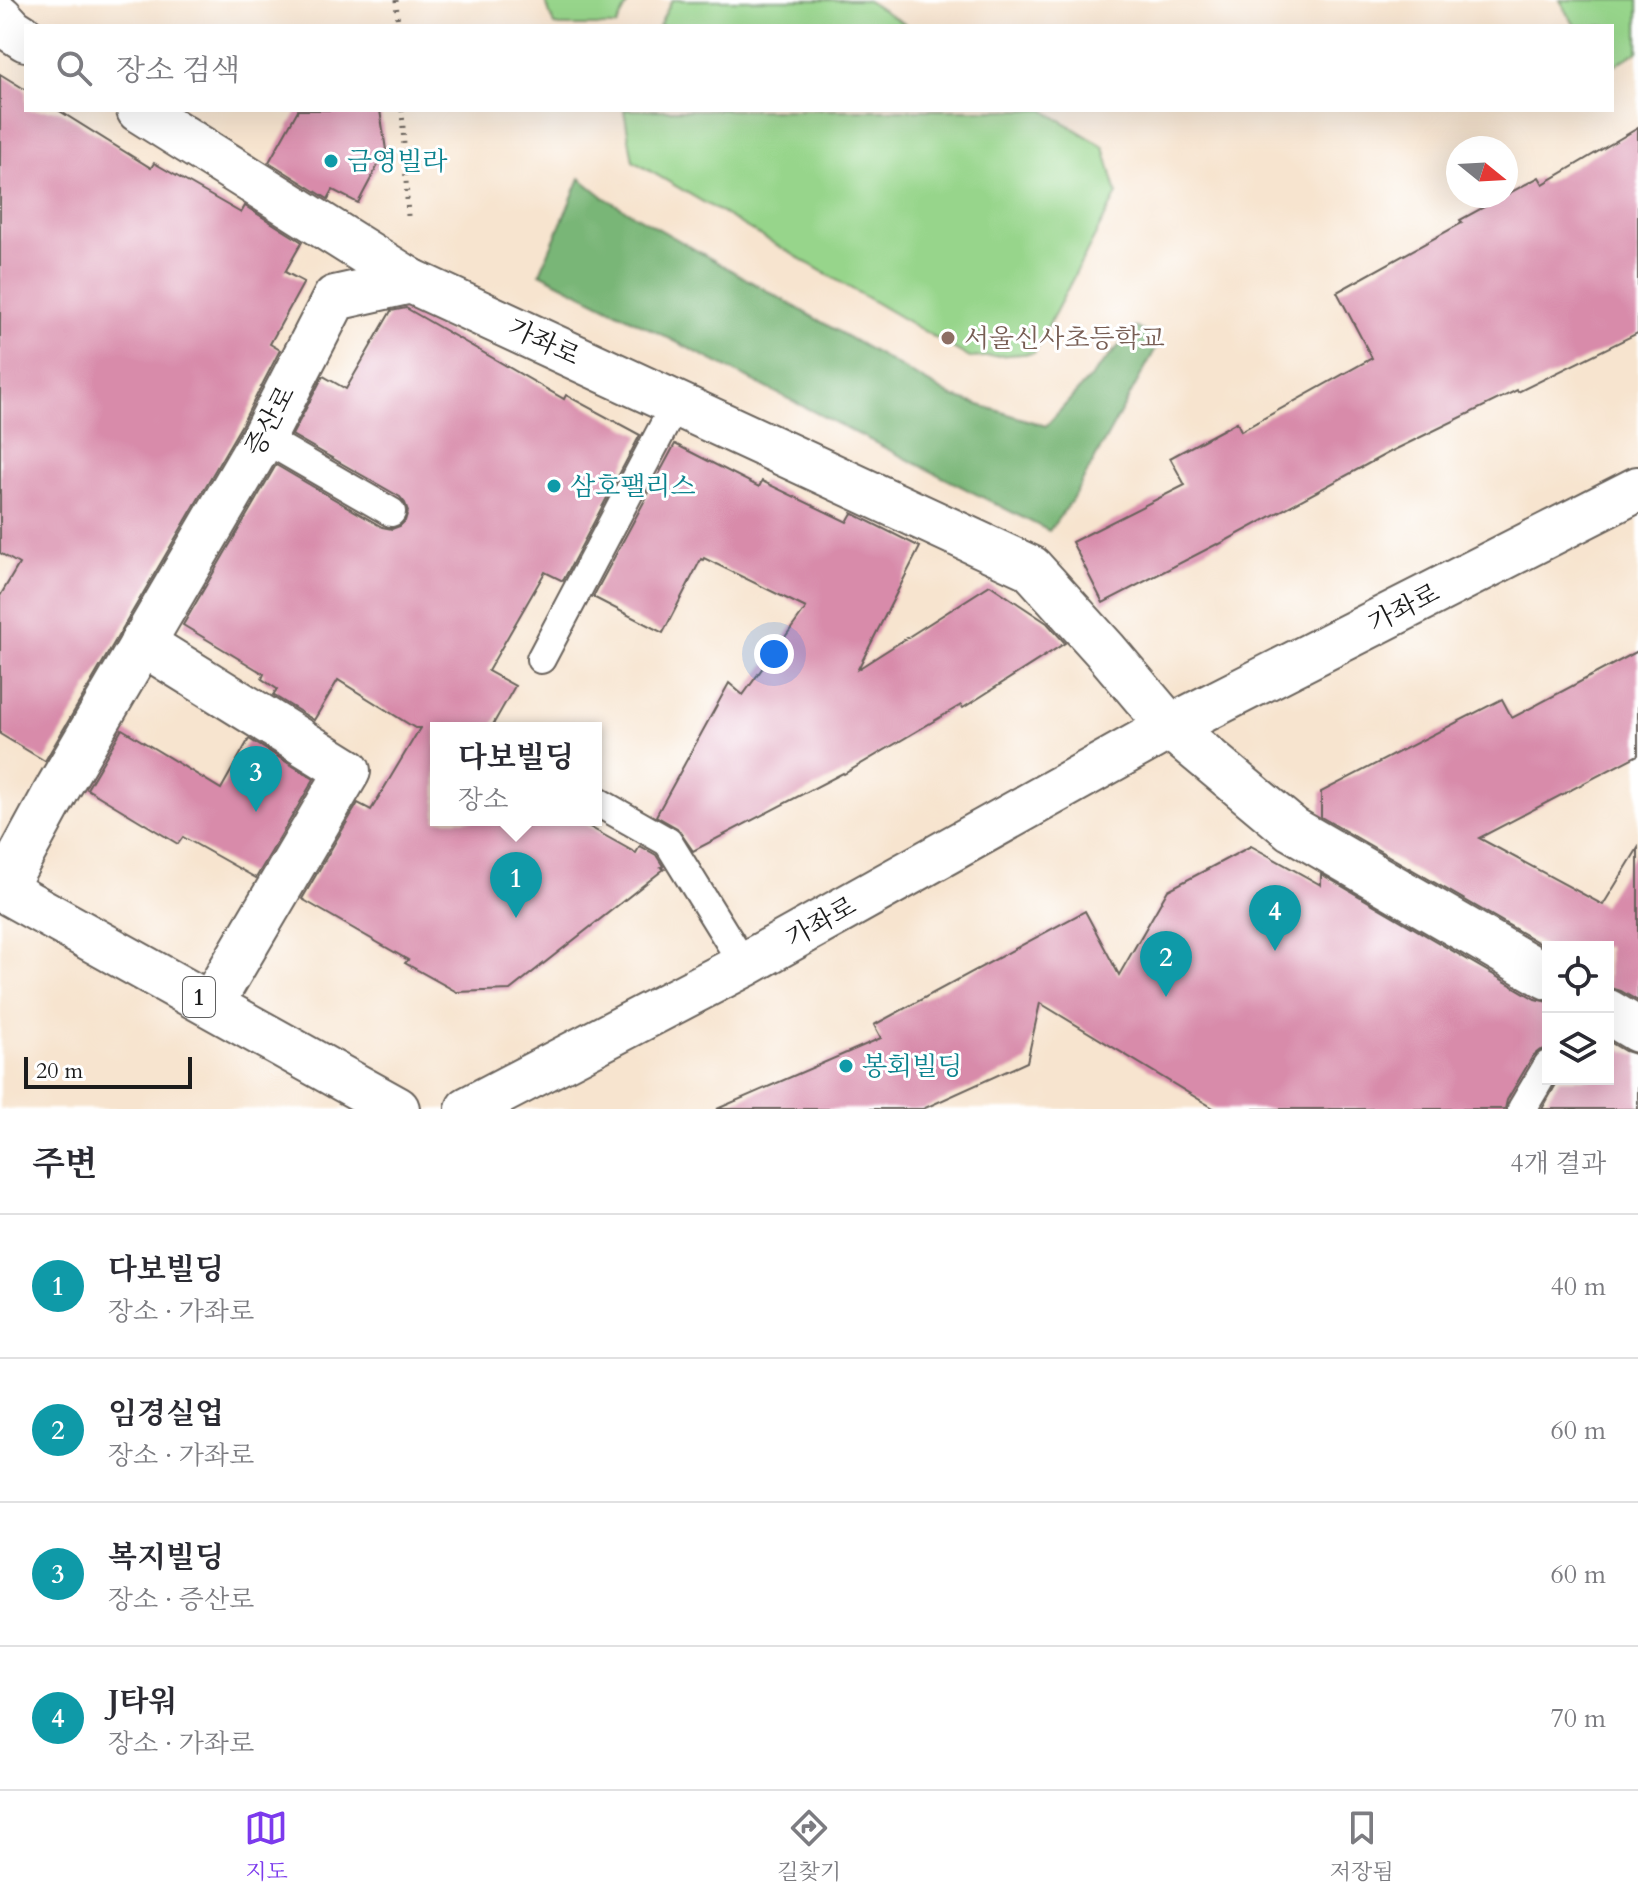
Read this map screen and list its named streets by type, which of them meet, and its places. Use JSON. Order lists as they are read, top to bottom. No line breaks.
{"streets":{"street":["가좌로","증산로","1"]},"crossings":[["가좌로","증산로"]],"places":["금영빌라","서울신사초등학교","삼호팰리스","봉회빌딩"],"scale_bar":"20 m","north":"right","page":{"search":"장소 검색","popup":["다보빌딩","장소"],"pins":["3","1","4","2"],"scale":"20 m","heading":["주변","4개 결과"],"list":[{"mark":"1","name":"다보빌딩","note":"장소 · 가좌로","value":"40 m"},{"mark":"2","name":"임경실업","note":"장소 · 가좌로","value":"60 m"},{"mark":"3","name":"복지빌딩","note":"장소 · 증산로","value":"60 m"},{"mark":"4","name":"J타워","note":"장소 · 가좌로","value":"70 m"}],"nav":["지도","길찾기","저장됨"]}}
